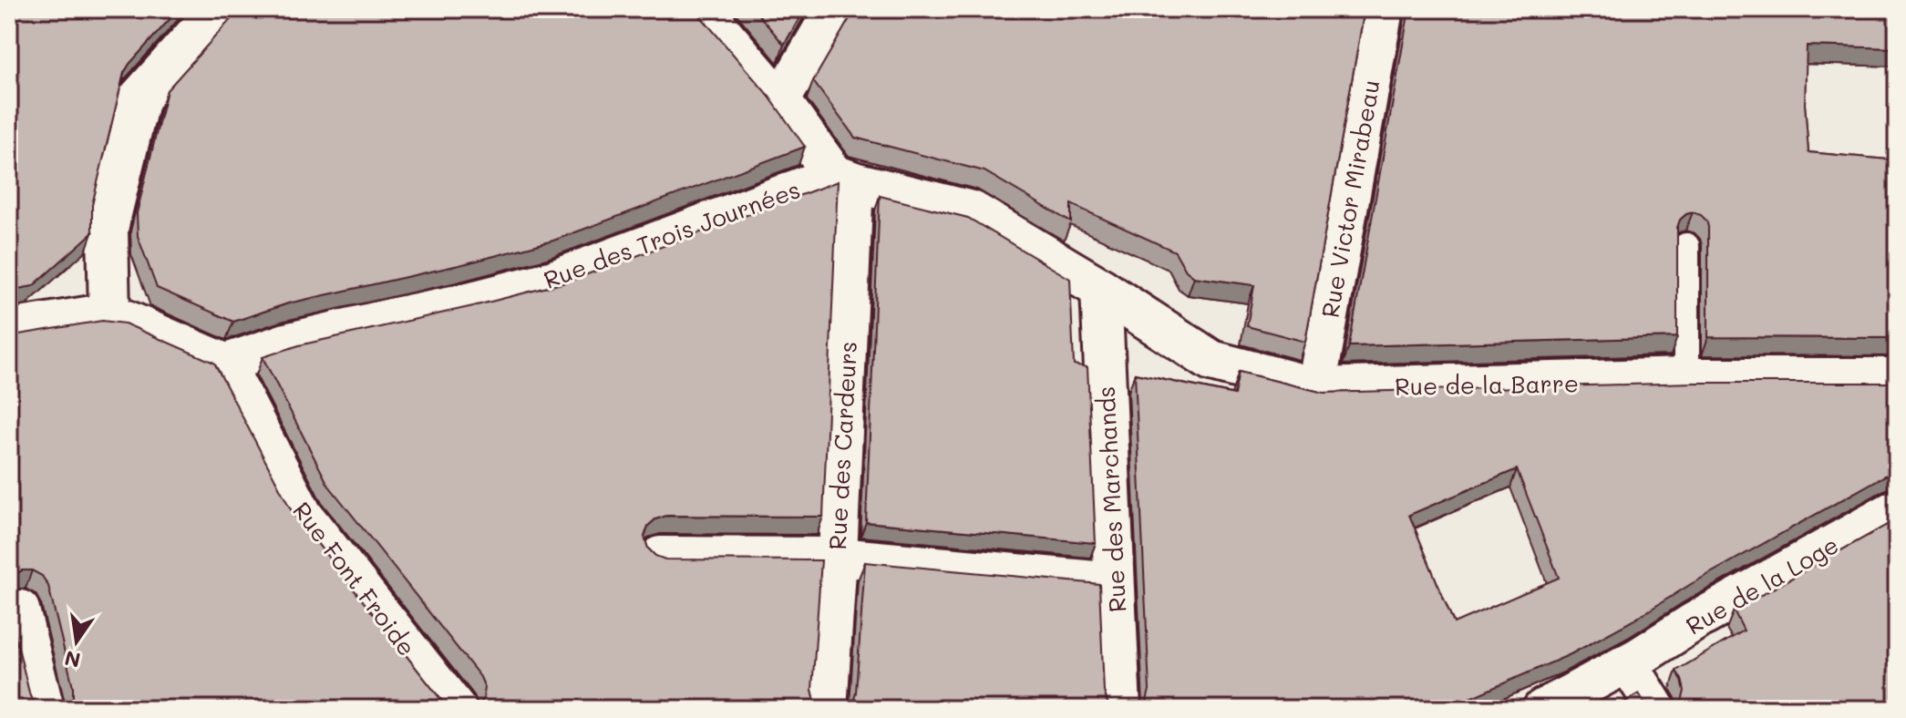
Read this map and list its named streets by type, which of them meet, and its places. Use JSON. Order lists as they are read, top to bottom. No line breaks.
{"streets":{"street":["Rue Victor Mirabeau","Rue des Trois Journées","Rue de la Barre","Rue des Cardeurs","Rue des Marchands","Rue Font Froide","Rue de la Loge"]},"crossings":[["Rue Victor Mirabeau","Rue de la Barre"],["Rue des Trois Journées","Rue des Cardeurs"],["Rue des Trois Journées","Rue Font Froide"],["Rue de la Barre","Rue des Marchands"]],"north":"bottom"}
